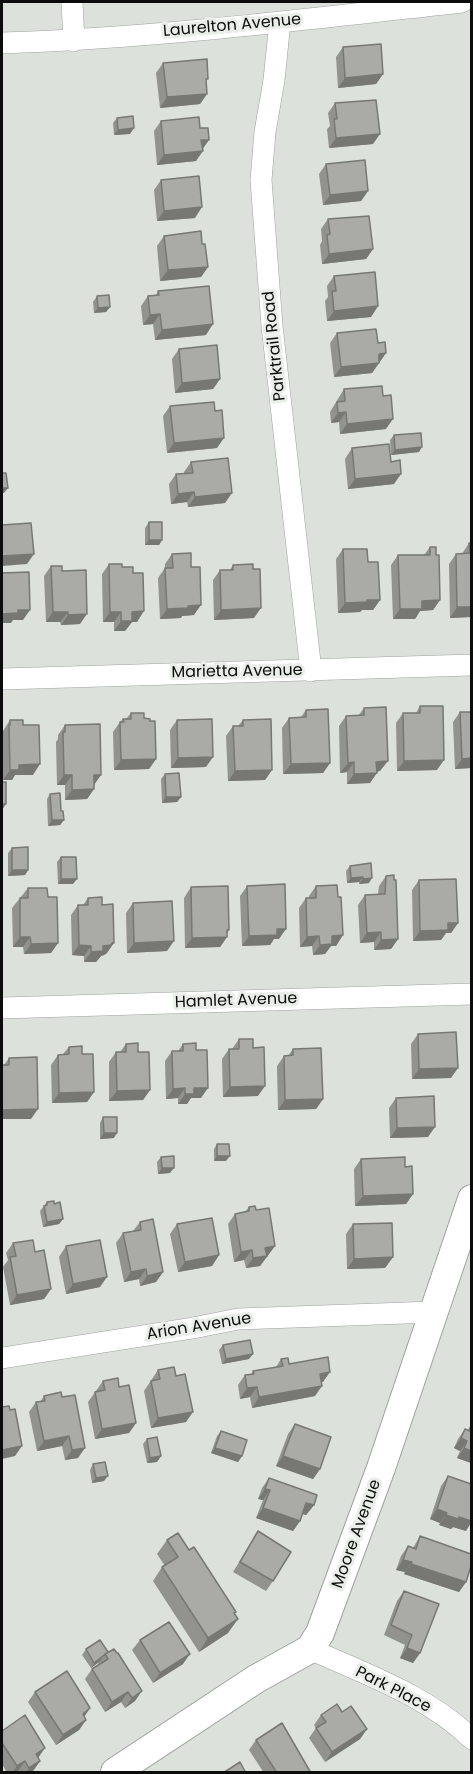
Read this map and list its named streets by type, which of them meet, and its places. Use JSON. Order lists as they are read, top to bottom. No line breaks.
{"streets":{"street":["Laurelton Avenue","Parktrail Road","Marietta Avenue","Hamlet Avenue","Arion Avenue","Moore Avenue","Park Place"]},"crossings":[["Laurelton Avenue","Parktrail Road"],["Parktrail Road","Marietta Avenue"],["Arion Avenue","Moore Avenue"],["Moore Avenue","Park Place"]]}
